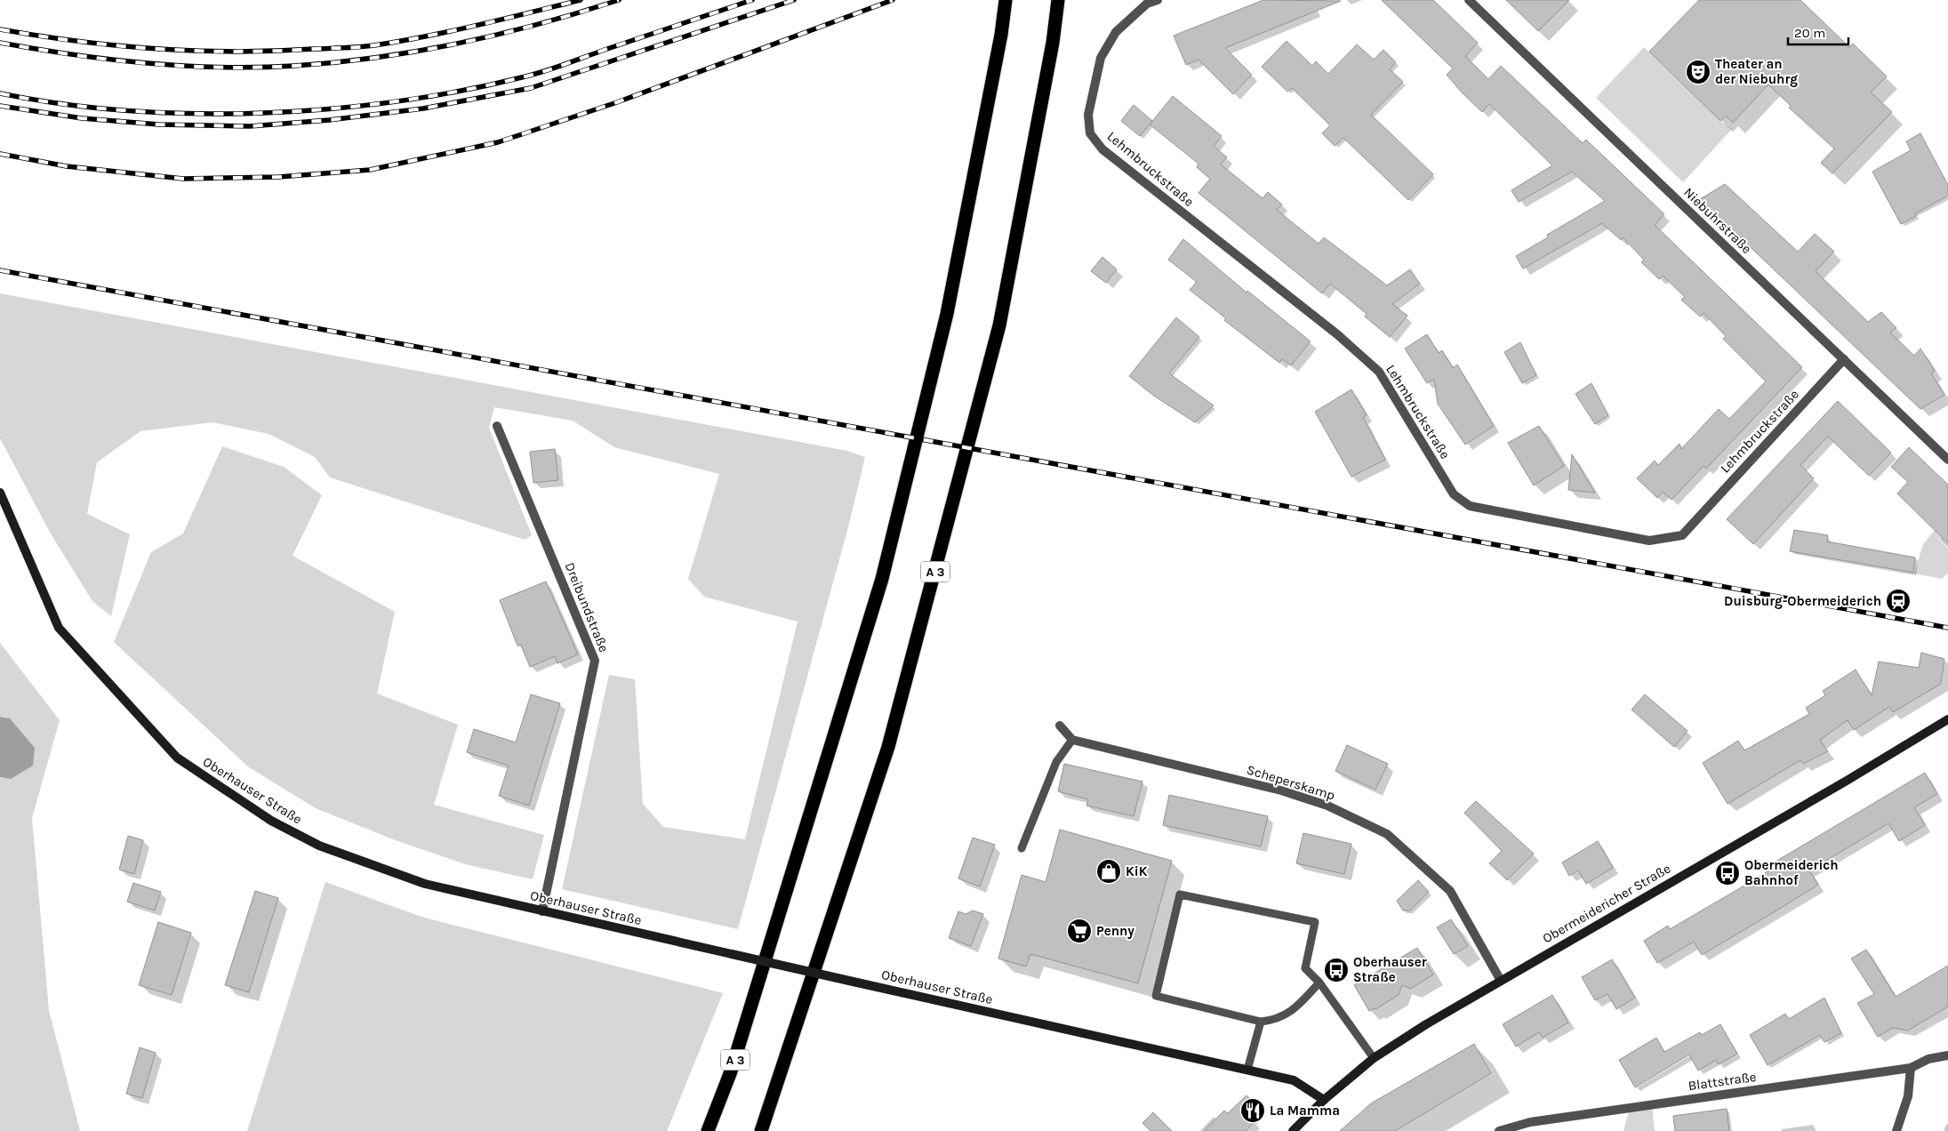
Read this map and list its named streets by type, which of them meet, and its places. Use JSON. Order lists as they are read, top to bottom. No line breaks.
{"streets":{"highway":["A 3"],"street":["Lehmbruckstraße","Niebuhrstraße","Dreibundstraße","Scheperskamp","Oberhauser Straße","Obermeidericher Straße","Blattstraße"]},"crossings":[["Lehmbruckstraße","Niebuhrstraße"],["Dreibundstraße","Oberhauser Straße"],["Scheperskamp","Obermeidericher Straße"],["Oberhauser Straße","Obermeidericher Straße"]],"places":{"theatre":["Theater an der Niebuhrg"],"station":["Duisburg-Obermeiderich"],"shop":["KiK"],"bus stop":["Obermeiderich Bahnhof","Oberhauser Straße"],"supermarket":["Penny"],"restaurant":["La Mamma"]},"scale_bar":"20 m"}
